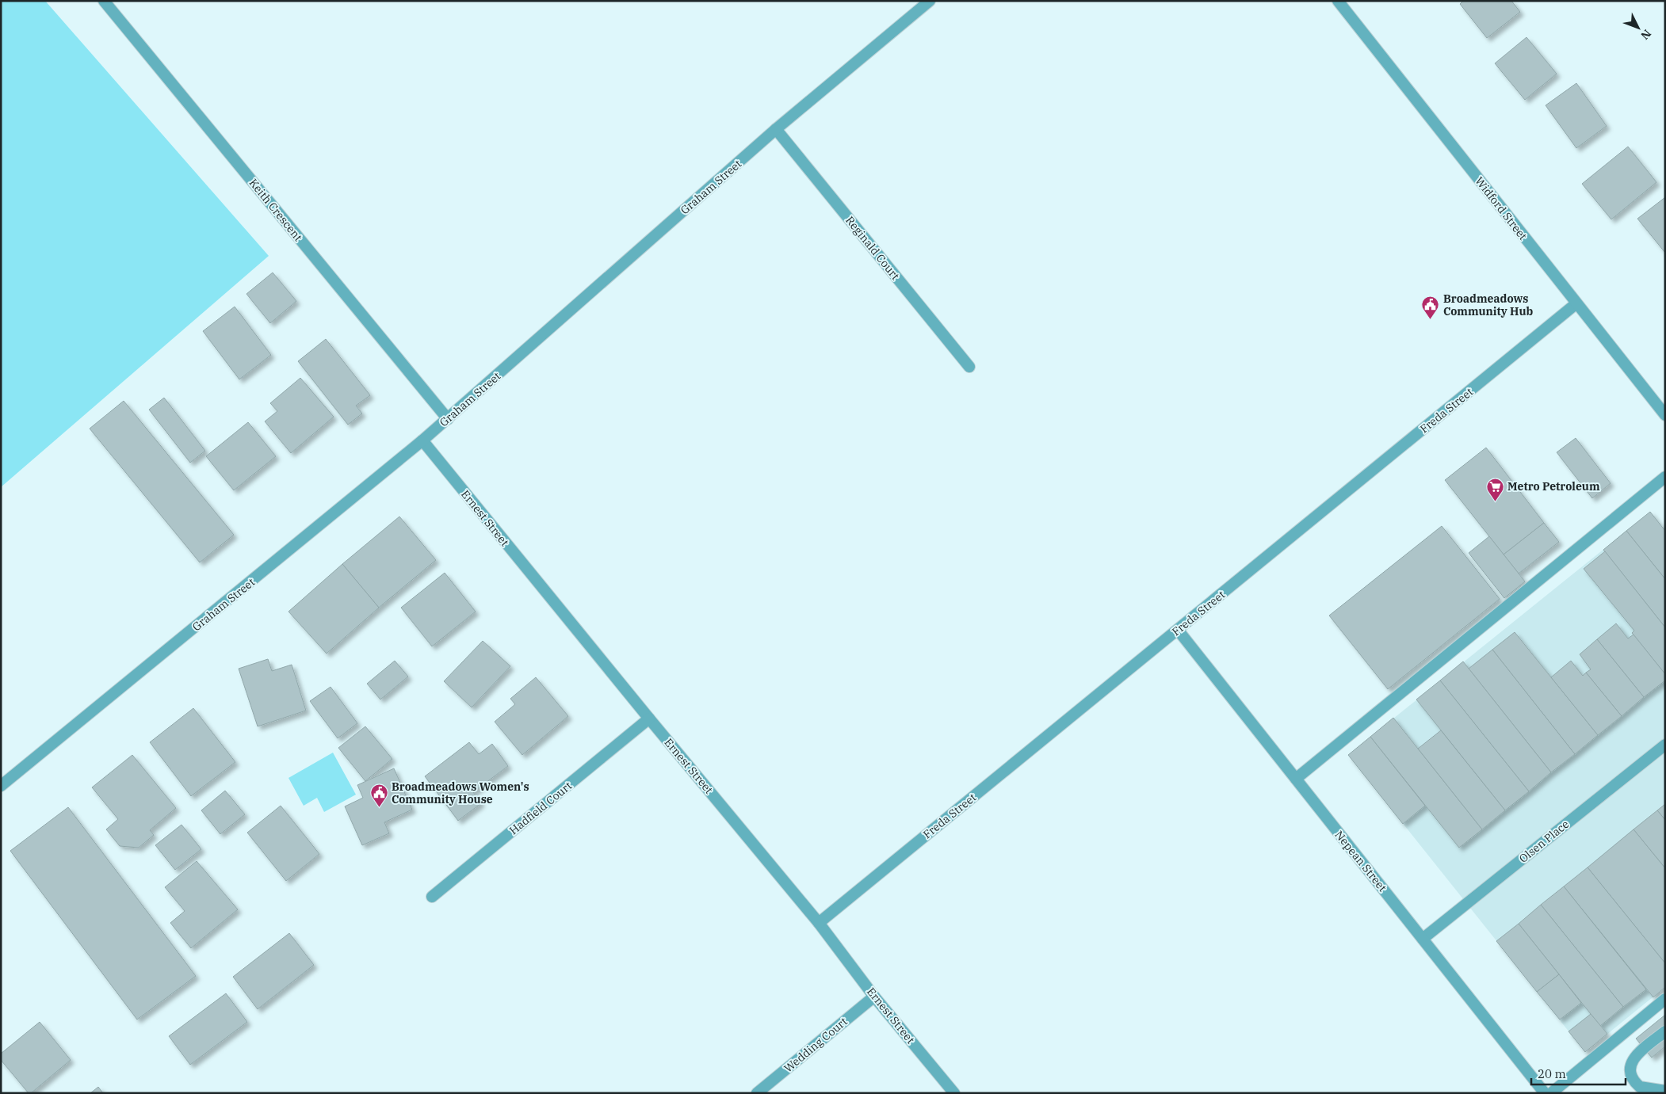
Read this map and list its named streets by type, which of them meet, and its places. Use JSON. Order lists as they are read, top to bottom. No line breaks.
{"streets":{"street":["Graham Street","Widford Street","Keith Crescent","Reginald Court","Freda Street","Ernest Street","Hadfield Court","Olsen Place","Nepean Street","Wedding Court"]},"crossings":[["Graham Street","Keith Crescent"],["Graham Street","Reginald Court"],["Graham Street","Ernest Street"],["Widford Street","Freda Street"],["Freda Street","Ernest Street"],["Freda Street","Nepean Street"],["Ernest Street","Hadfield Court"],["Ernest Street","Wedding Court"],["Olsen Place","Nepean Street"]],"places":{"public building":["Broadmeadows Community Hub","Broadmeadows Women's Community House"],"supermarket":["Metro Petroleum"]},"scale_bar":"20 m","north":"bottom right"}
